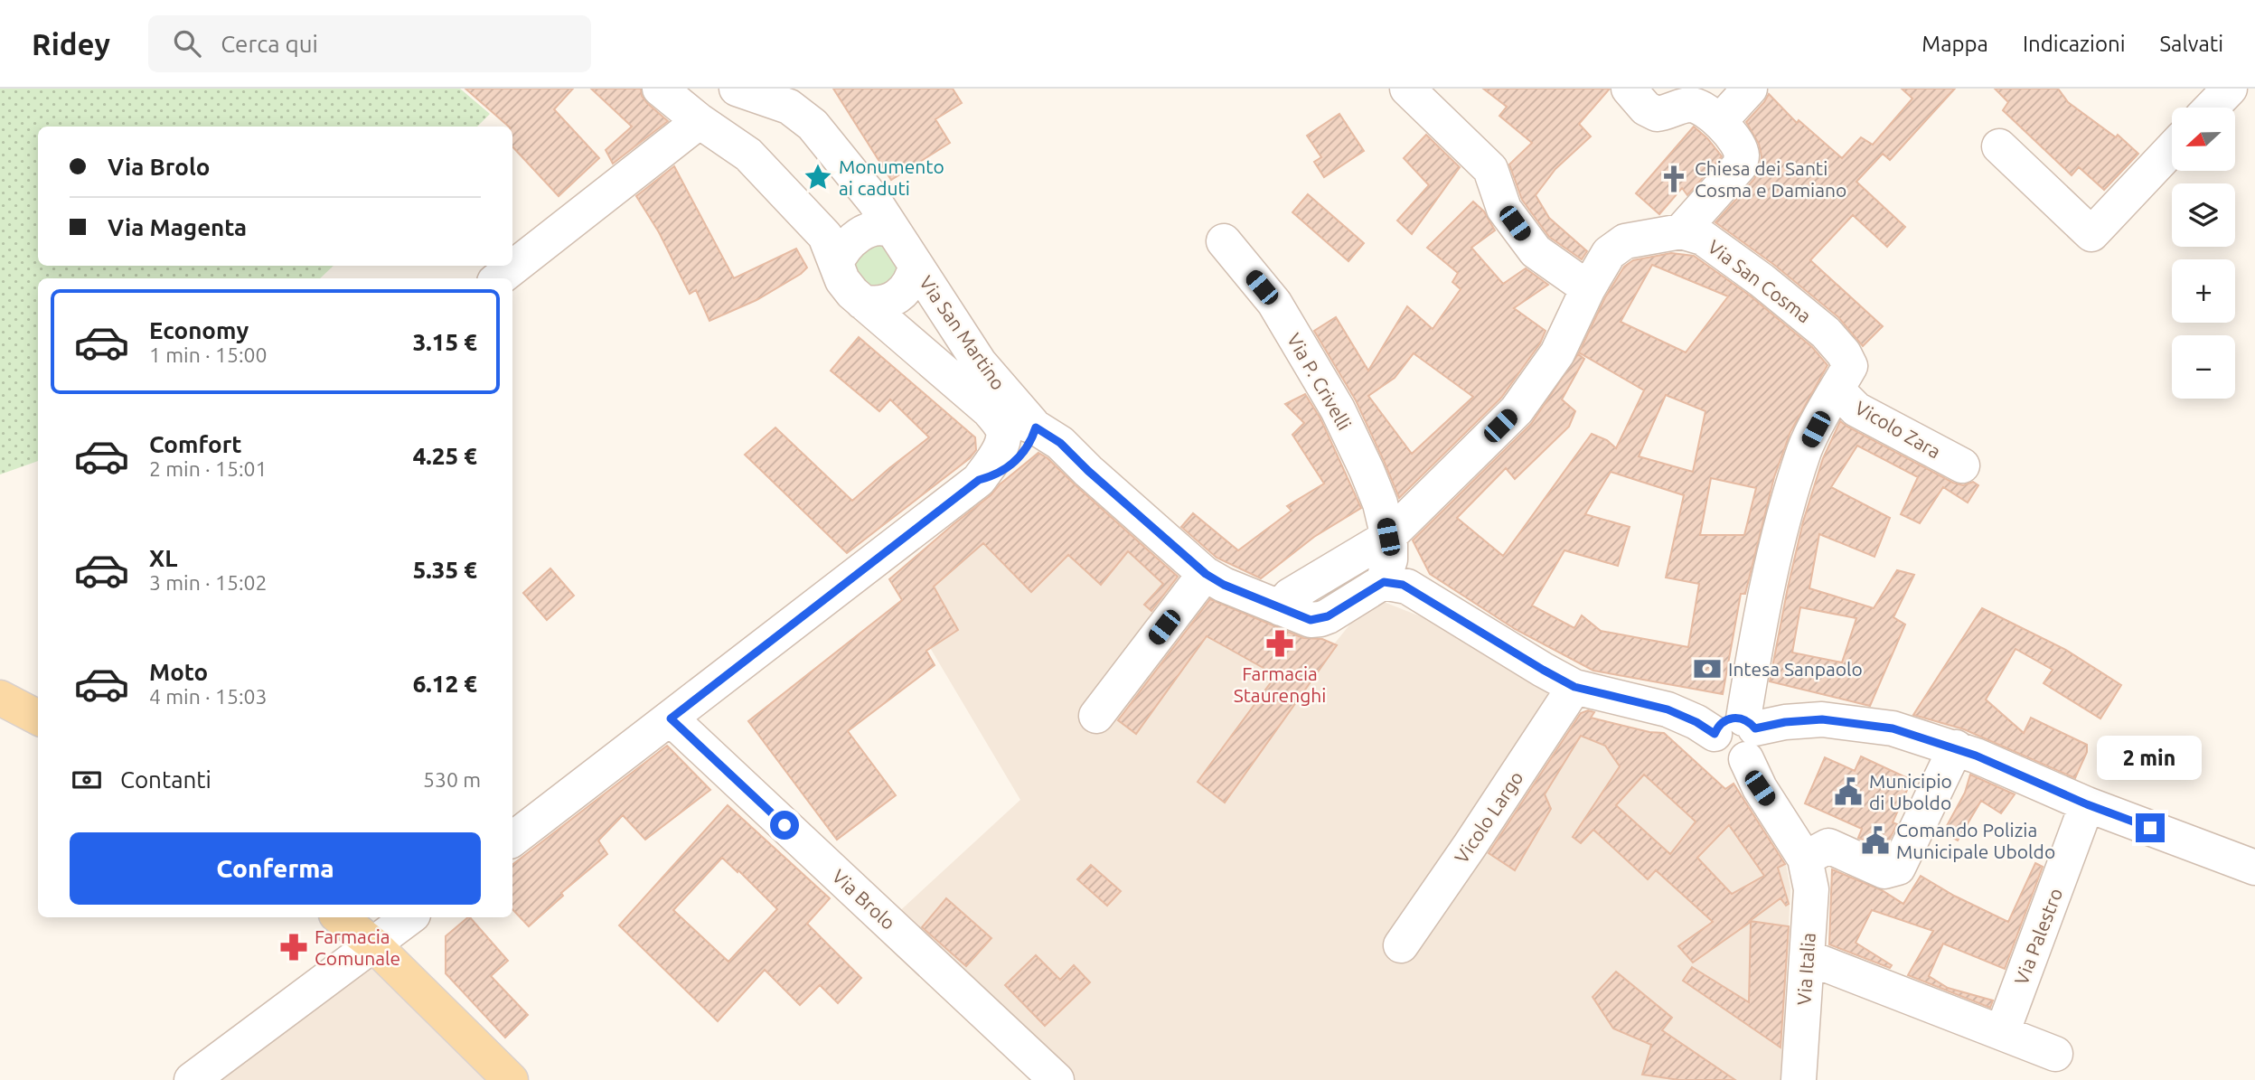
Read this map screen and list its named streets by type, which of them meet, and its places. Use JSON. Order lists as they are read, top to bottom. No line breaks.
{"streets":{"street":["Via San Cosma","Via San Martino","Via P. Crivelli","Vicolo Zara","Vicolo Largo","Via Brolo","Via Palestro","Via Italia"]},"crossings":[["Via San Cosma","Vicolo Zara"],["Via San Martino","Via P. Crivelli"]],"places":{"place":["Monumento ai caduti"],"church":["Chiesa dei Santi Cosma e Damiano"],"pharmacy":["Farmacia Staurenghi","Farmacia Comunale"],"bank":["Intesa Sanpaolo"],"public building":["Municipio di Uboldo","Comando Polizia Municipale Uboldo"]},"north":"left","page":{"header":"Ridey","search":"Cerca qui","nav":["Mappa","Indicazioni","Salvati"],"map_buttons":["+","−"],"banner":["Via Brolo","Via Magenta"],"list":[{"name":"Economy","note":"1 min · 15:00","value":"3.15 €"},{"name":"Comfort","note":"2 min · 15:01","value":"4.25 €"},{"name":"XL","note":"3 min · 15:02","value":"5.35 €"},{"name":"Moto","note":"4 min · 15:03","value":"6.12 €"}],"bubble":"2 min","pay":["Contanti","530 m"],"buttons":"Conferma"}}
